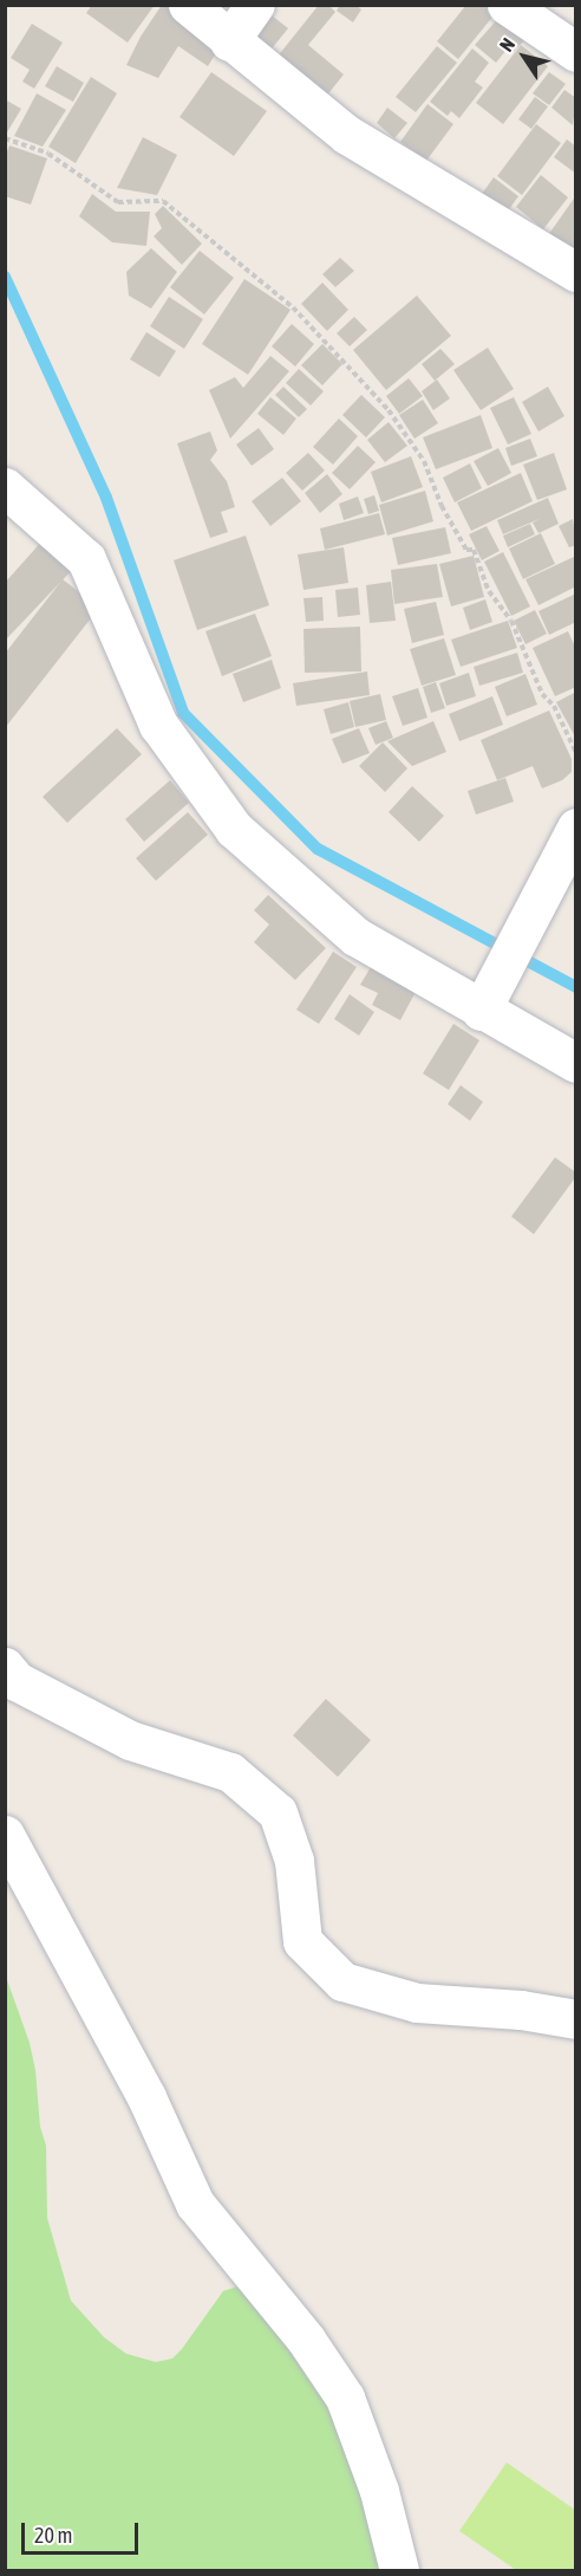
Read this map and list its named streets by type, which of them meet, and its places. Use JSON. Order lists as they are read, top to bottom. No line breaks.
{"scale_bar":"20 m","north":"top left"}
